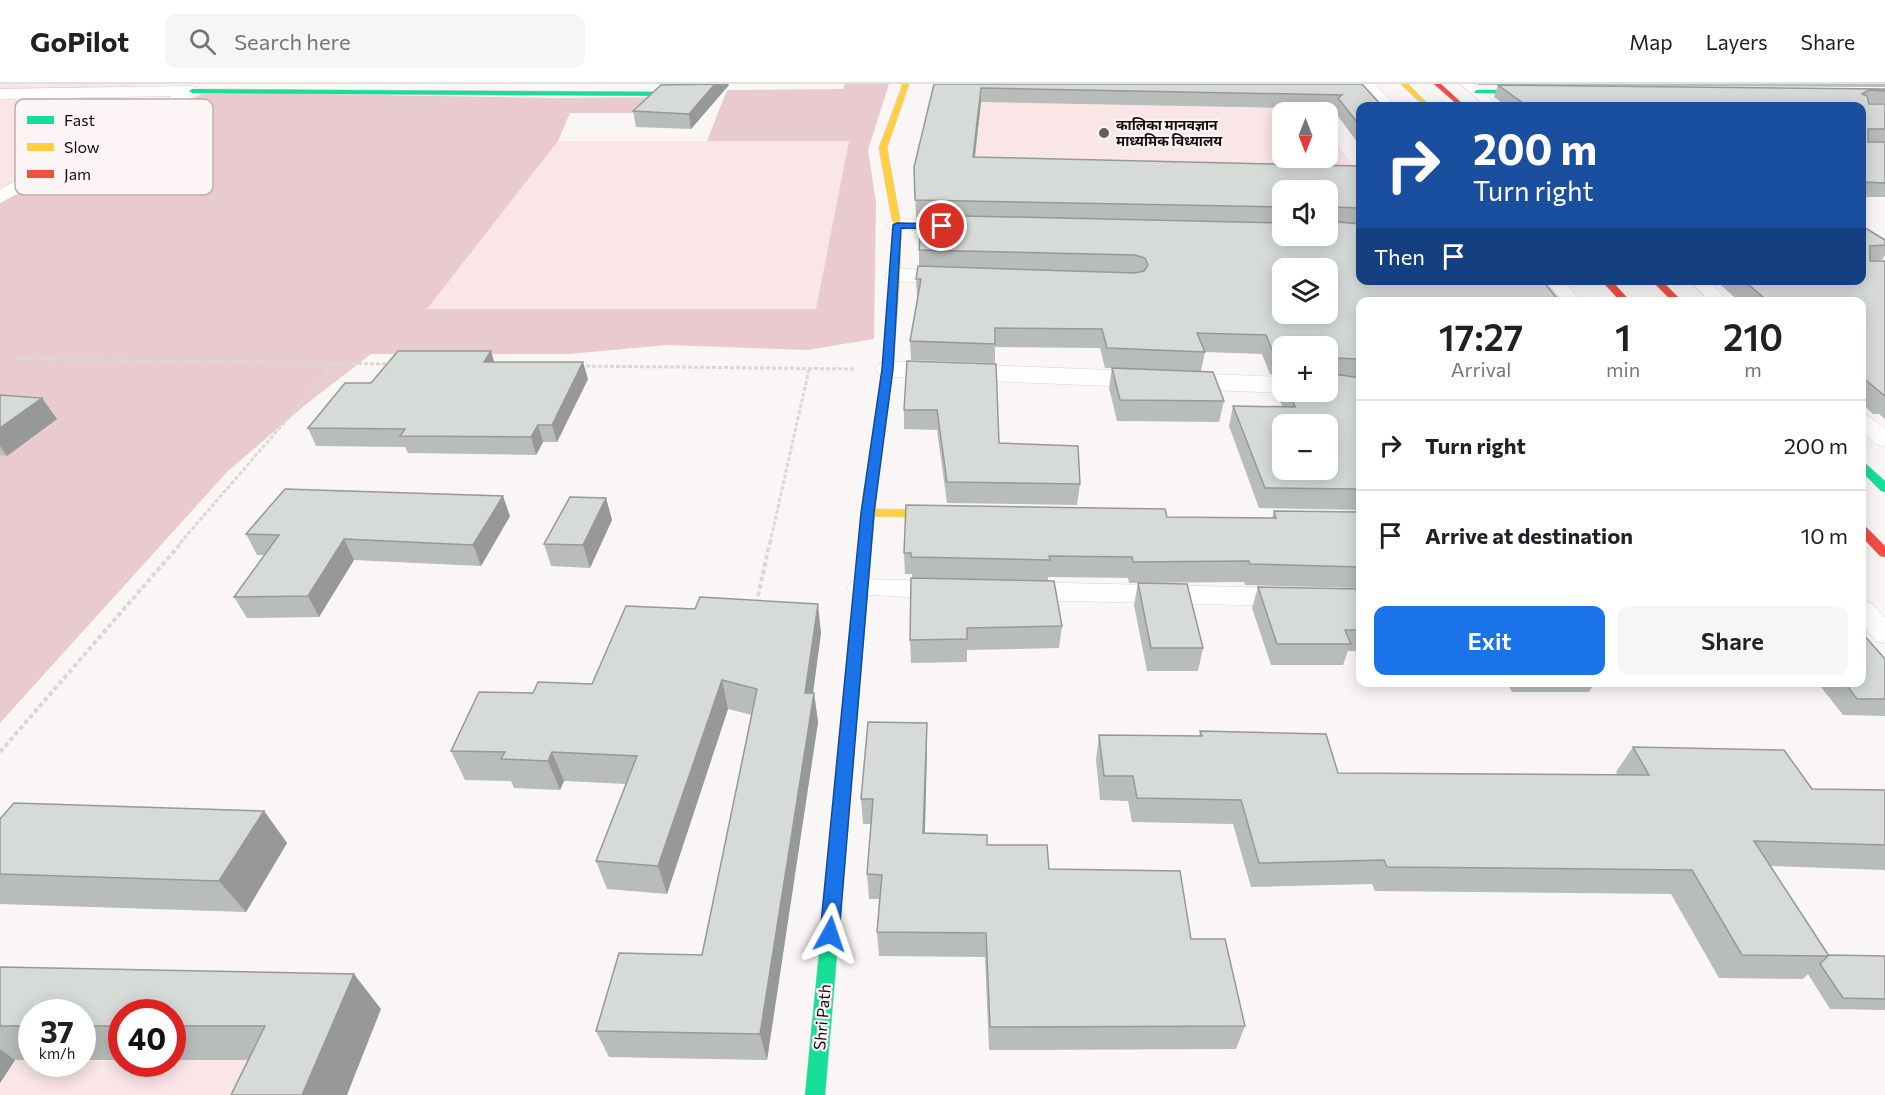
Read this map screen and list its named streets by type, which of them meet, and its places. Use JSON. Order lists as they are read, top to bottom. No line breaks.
{"streets":{"main road":["Shri Path"]},"places":["कालिका मानवज्ञान माध्यमिक विध्यालय"],"legend":["Fast","Slow","Jam"],"north":"bottom","page":{"header":"GoPilot","search":"Search here","nav":["Map","Layers","Share"],"map_buttons":["+","−"],"turn":["200 m","Turn right"],"then":"Then","eta":["17:27","Arrival","1","min","210","m"],"list":[{"name":"Turn right","value":"200 m"},{"name":"Arrive at destination","value":"10 m"}],"buttons":["Exit","Share"],"speed":"37 km/h","limit":"40"}}
